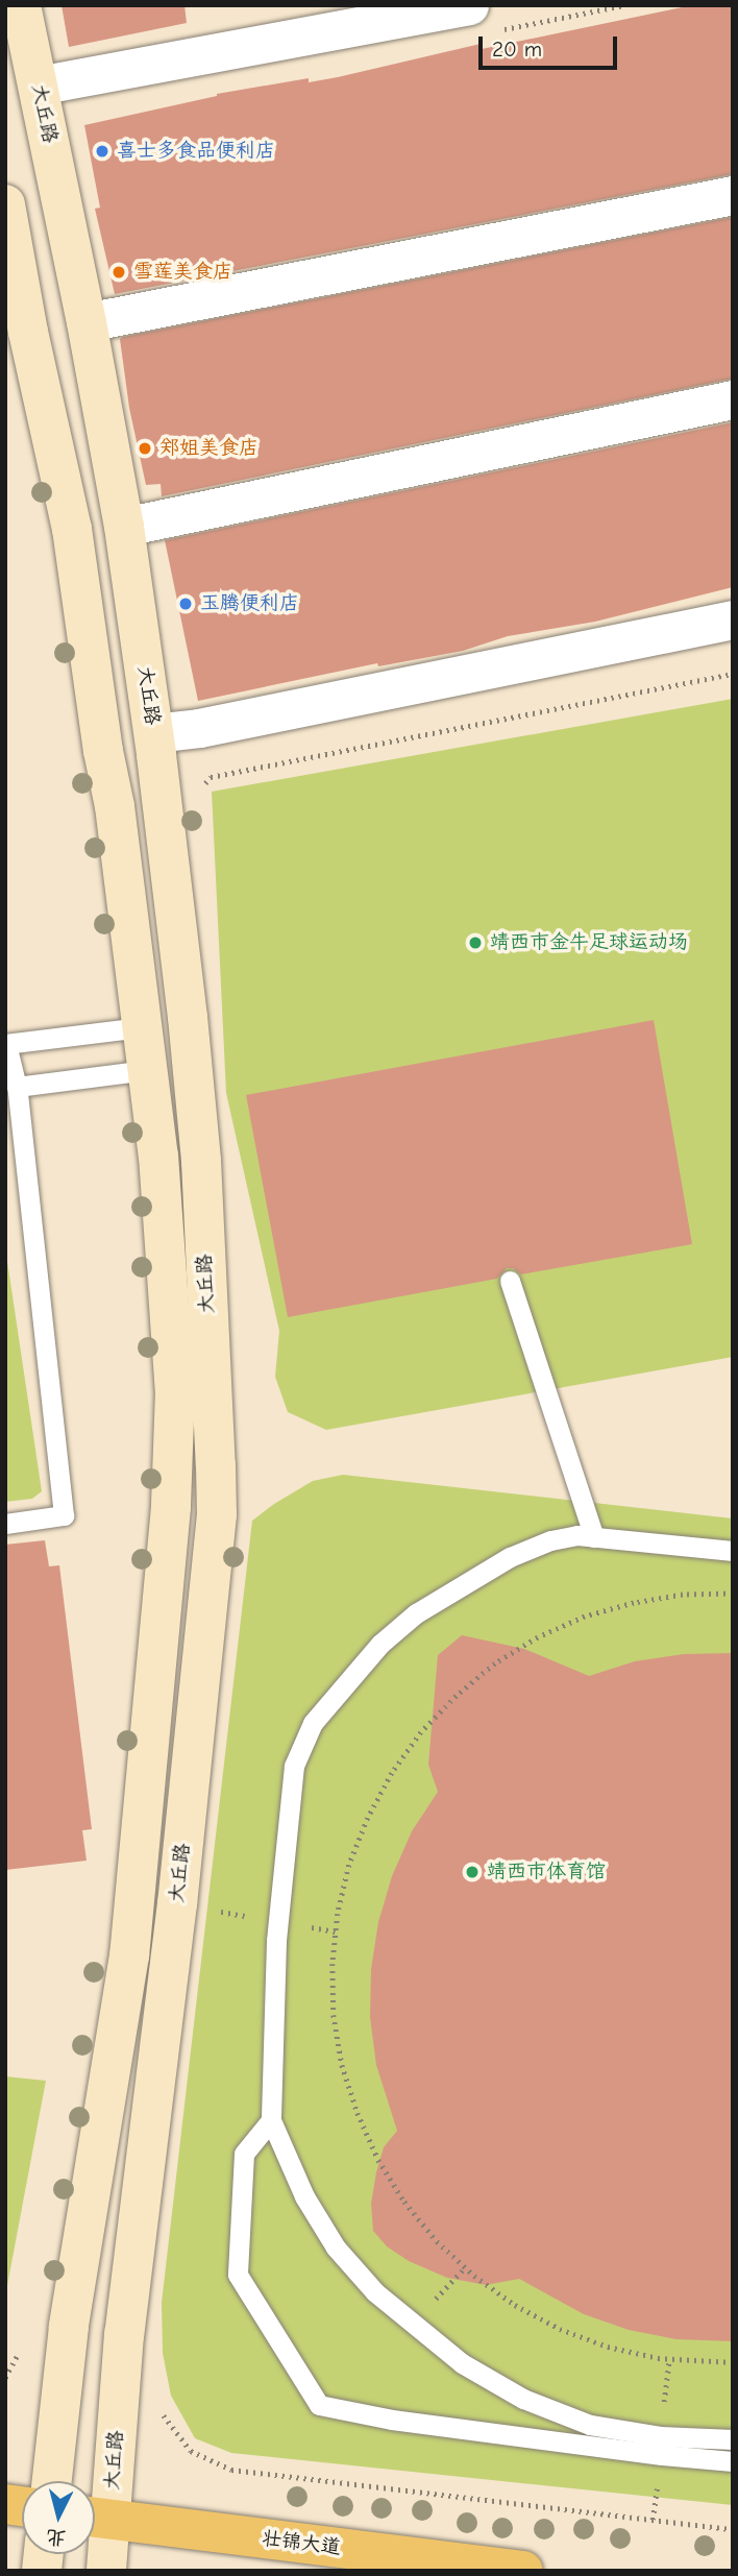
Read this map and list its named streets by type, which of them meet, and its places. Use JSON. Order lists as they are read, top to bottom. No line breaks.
{"streets":{"main road":["大丘路","壮锦大道"]},"crossings":[["大丘路","壮锦大道"]],"places":["喜士多食品便利店","雪莲美食店","郑姐美食店","玉腾便利店","靖西市金牛足球运动场","靖西市体育馆"],"scale_bar":"20 m","north":"bottom"}
